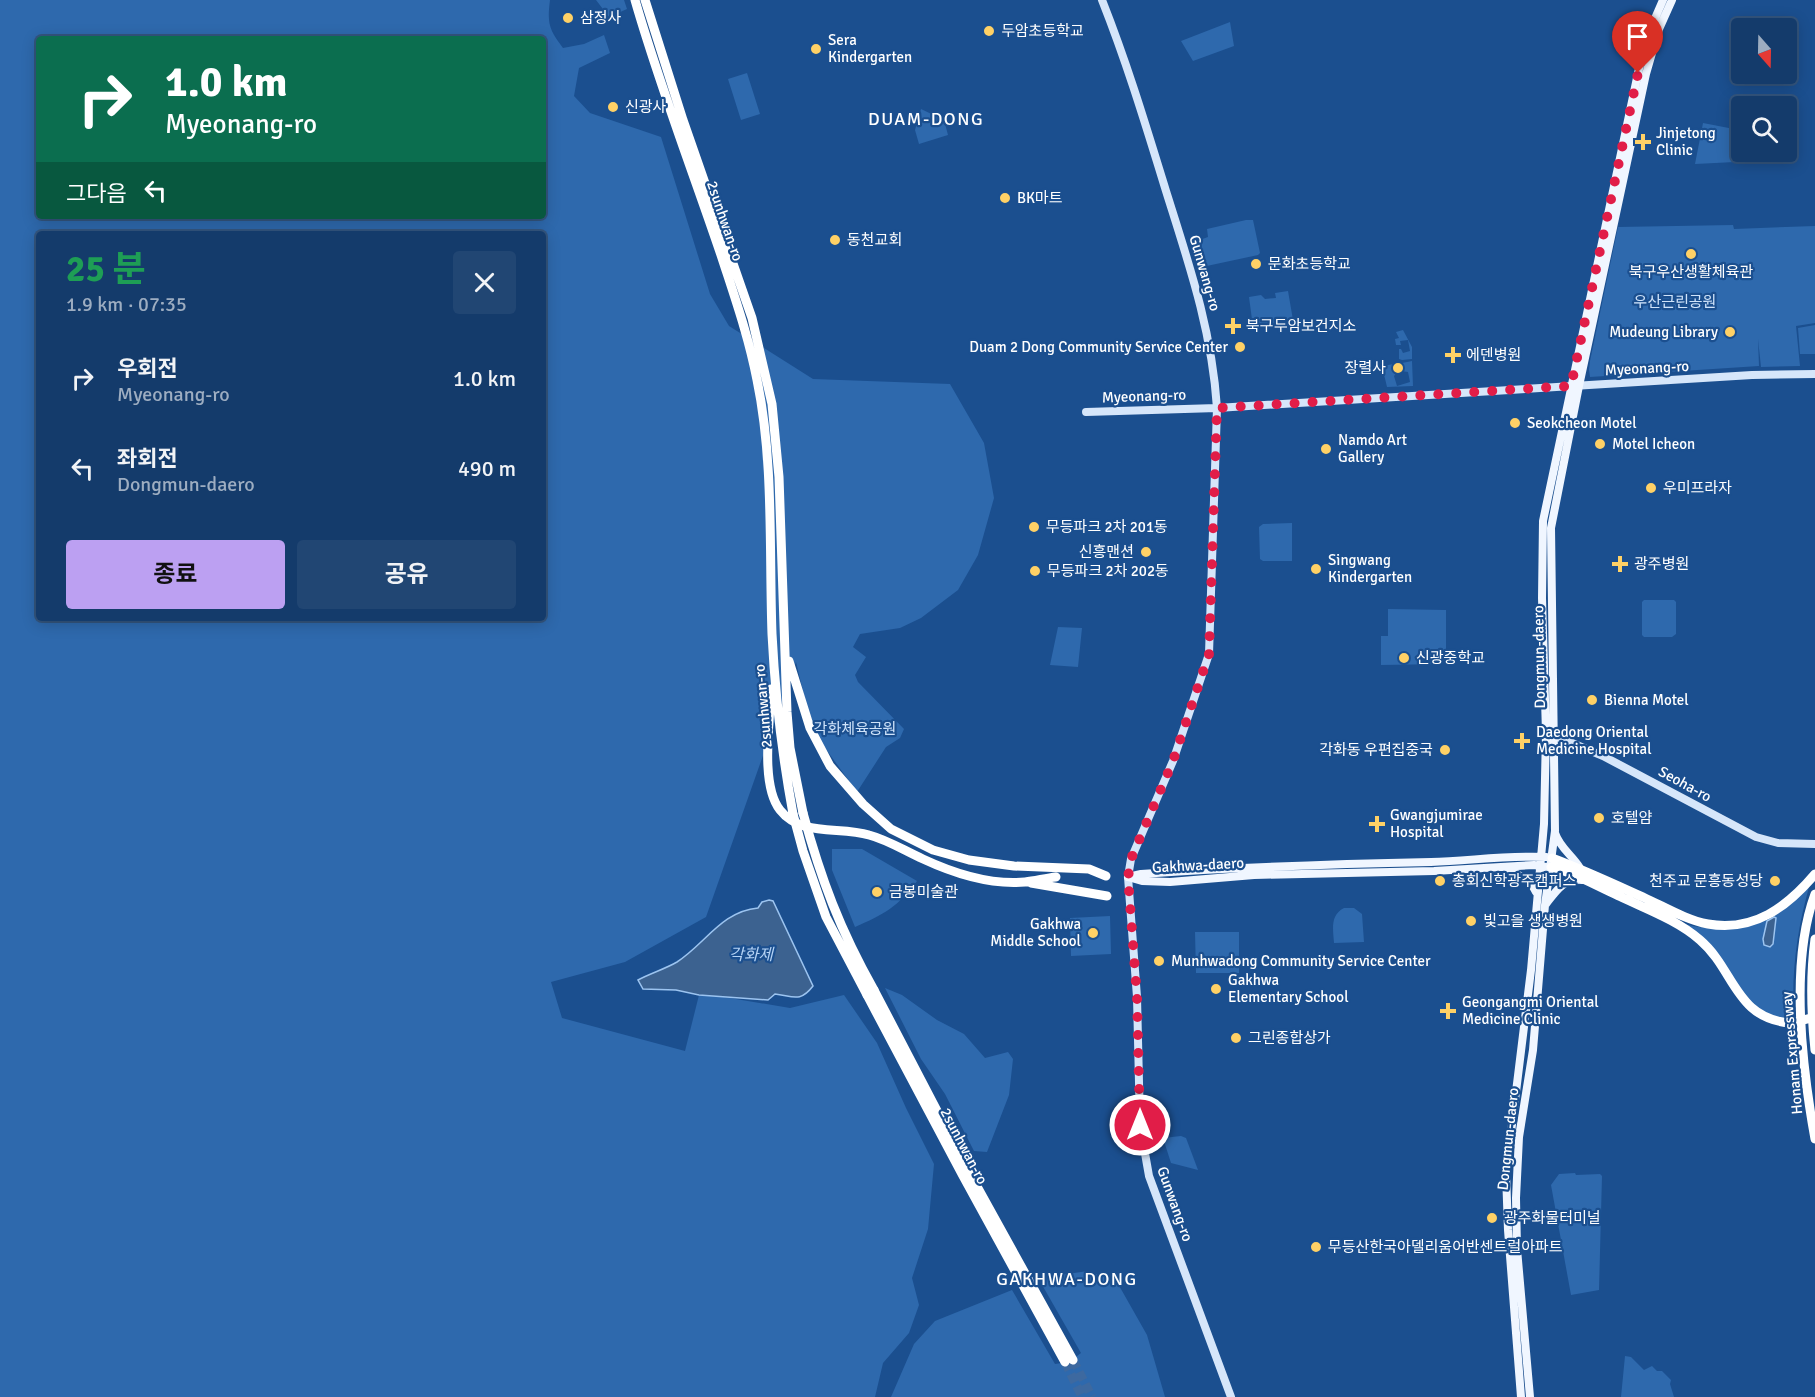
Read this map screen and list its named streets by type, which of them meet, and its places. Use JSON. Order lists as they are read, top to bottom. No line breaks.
{"streets":{"highway":["2sunhwan-ro","Honam Expressway"],"main road":["Gunwang-ro","Myeonang-ro","Dongmun-daero","Seoha-ro","Gakhwa-daero"]},"crossings":[["Gunwang-ro","Myeonang-ro"],["Gunwang-ro","Gakhwa-daero"],["Myeonang-ro","Dongmun-daero"],["Dongmun-daero","Seoha-ro"],["Dongmun-daero","Gakhwa-daero"]],"districts":["DUAM-DONG","GAKHWA-DONG"],"water":["각화제"],"parks":["우산근린공원","각화체육공원"],"places":{"other":["삼정사","두암초등학교","Sera Kindergarten","신광사","BK마트","동천교회","북구우산생활체육관","문화초등학교","Mudeung Library","Duam 2 Dong Community Service Center","장렬사","Seokcheon Motel","Motel Icheon","Namdo Art Gallery","우미프라자","무등파크 2차 201동","신흥맨션","Singwang Kindergarten","무등파크 2차 202동","신광중학교","Bienna Motel","각화동 우편집중국","호텔얌","총회신학광주캠퍼스","천주교 문흥동성당","금봉미술관","빛고을 생생병원","Gakhwa Middle School","Munhwadong Community Service Center","Gakhwa Elementary School","그린종합상가","광주화물터미널","무등산한국아델리움어반센트럴아파트"],"health":["Jinjetong Clinic","북구두암보건지소","에덴병원","광주병원","Daedong Oriental Medicine Hospital","Gwangjumirae Hospital","Geongangmi Oriental Medicine Clinic"]},"north":"bottom","page":{"turn":["1.0 km","Myeonang-ro"],"then":"그다음","heading":["25 분","1.9 km · 07:35"],"list":[{"name":"우회전","note":"Myeonang-ro","value":"1.0 km"},{"name":"좌회전","note":"Dongmun-daero","value":"490 m"}],"buttons":["종료","공유"]}}
